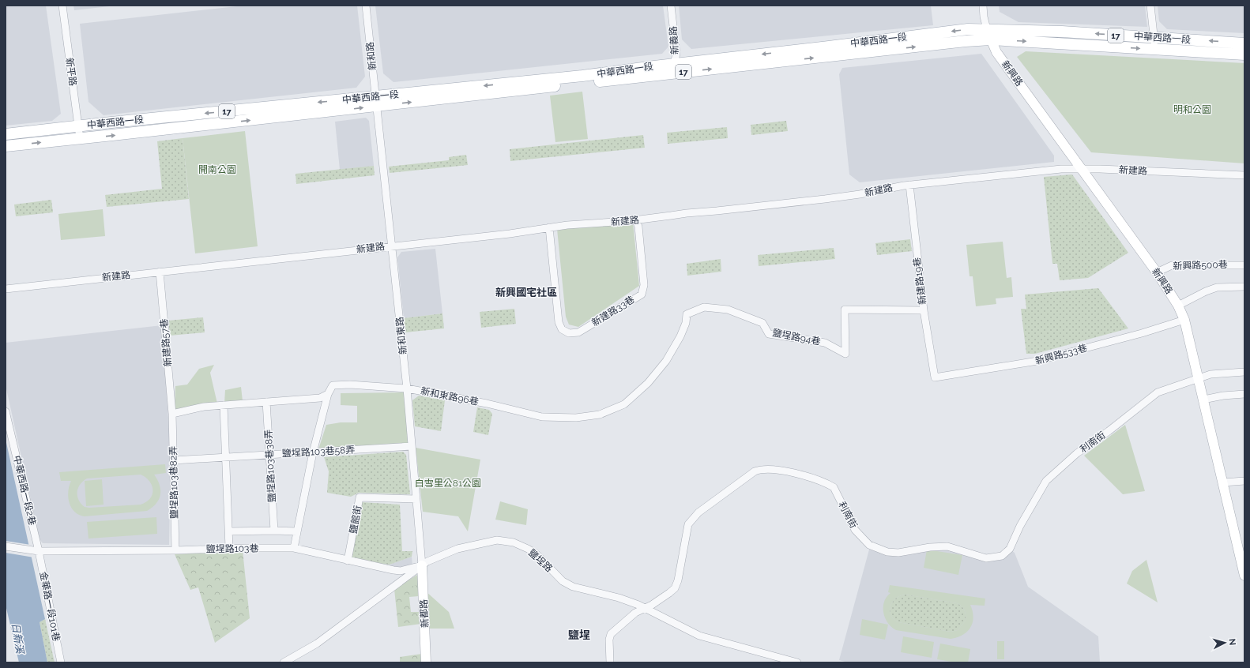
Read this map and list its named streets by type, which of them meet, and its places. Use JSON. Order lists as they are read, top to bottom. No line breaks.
{"streets":{"main road":["17","中華西路一段"],"street":["新義路","新和路","新平路","新興路","新建路","新興路500巷","新建路19巷","新建路33巷","新和東路","鹽埕路94巷","新建路57巷","新興路533巷","新和東路96巷","利南街","鹽埕路103巷58弄","鹽埕路103巷38弄","鹽埕路103巷82弄","中華西路一段2巷","鹽館街","鹽埕路103巷","鹽埕路","金華路一段101巷","新都路"]},"crossings":[["中華西路一段","新義路"],["中華西路一段","新和路"],["中華西路一段","新平路"],["中華西路一段","新興路"],["中華西路一段","新和東路"],["新和路","新和東路"],["新興路","新建路"],["新興路","新興路500巷"],["新興路","新興路533巷"],["新興路","利南街"],["新建路","新建路19巷"],["新建路","新建路33巷"],["新建路","新和東路"],["新建路","新建路57巷"],["新建路19巷","鹽埕路94巷"],["新建路19巷","新興路533巷"],["新和東路","新和東路96巷"],["新和東路","鹽埕路103巷58弄"],["新和東路","鹽館街"],["新和東路","鹽埕路103巷"],["新和東路","鹽埕路"],["新和東路","新都路"],["鹽埕路94巷","新和東路96巷"],["新建路57巷","鹽埕路103巷82弄"],["利南街","鹽埕路"],["鹽埕路103巷58弄","鹽埕路103巷38弄"],["鹽埕路103巷58弄","鹽埕路103巷82弄"],["鹽埕路103巷38弄","鹽埕路103巷"],["鹽埕路103巷82弄","鹽埕路103巷"],["中華西路一段2巷","鹽埕路103巷"],["中華西路一段2巷","金華路一段101巷"],["鹽館街","鹽埕路103巷"],["鹽埕路103巷","鹽埕路"],["鹽埕路103巷","金華路一段101巷"],["鹽埕路103巷","新都路"],["鹽埕路","新都路"]],"districts":["新興國宅社區","鹽埕"],"water":["日新溪"],"parks":["明和公園","開南公園","白雪里公81公園"],"north":"right"}
